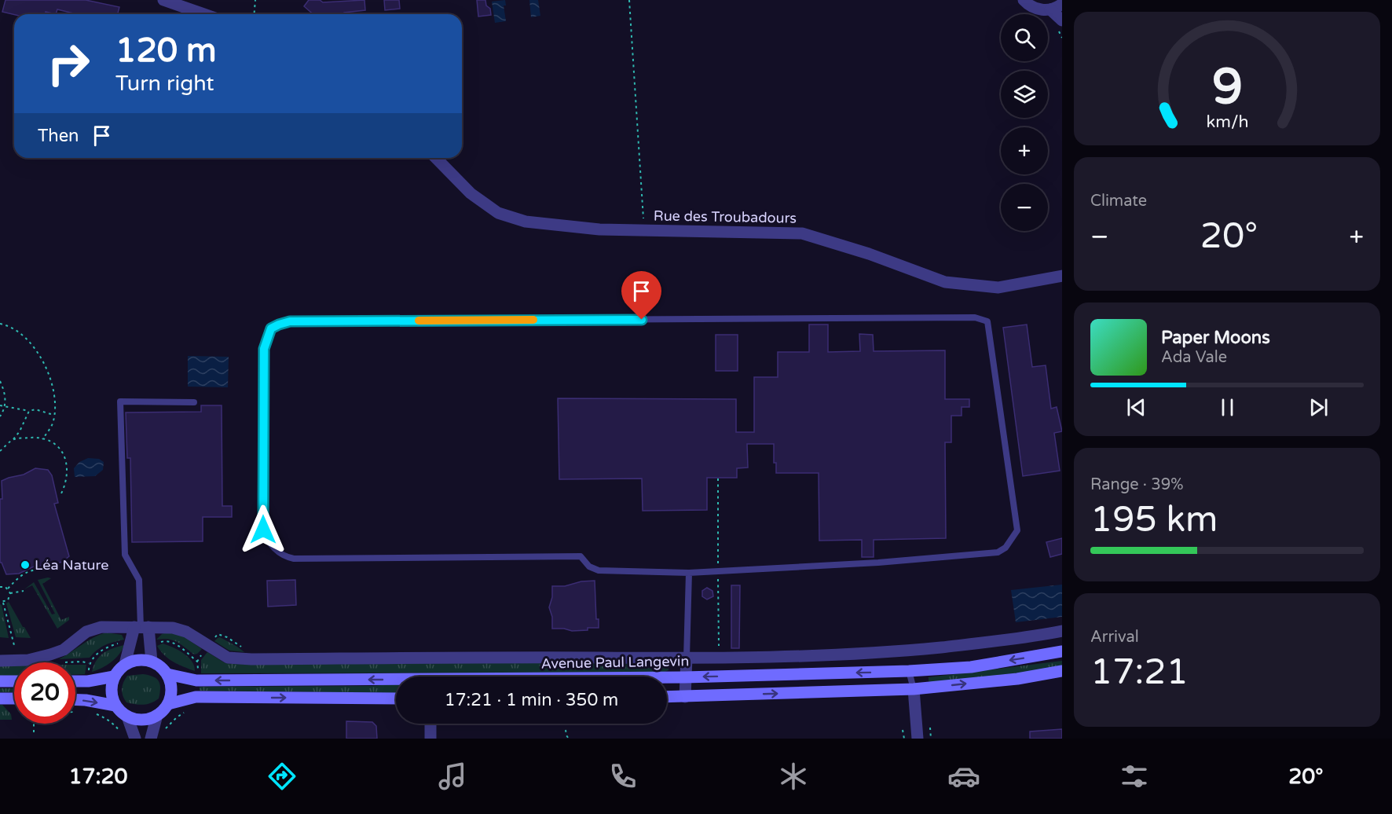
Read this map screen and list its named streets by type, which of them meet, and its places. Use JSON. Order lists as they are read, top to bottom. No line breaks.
{"streets":{"main road":["Avenue Paul Langevin"],"street":["Rue des Troubadours"]},"places":["Léa Nature"],"page":{"map_buttons":["+","−"],"turn":["120 m","Turn right"],"then":"Then","tile":["Climate",["Range · 39%","195 km"],["Arrival","17:21"]],"heat":["−","20°","+"],"song":["Paper Moons","Ada Vale"],"limit":"20","trip":"17:21 · 1 min · 350 m","tabs":["17:20","20°"],"gauge":["9","km/h"]}}
